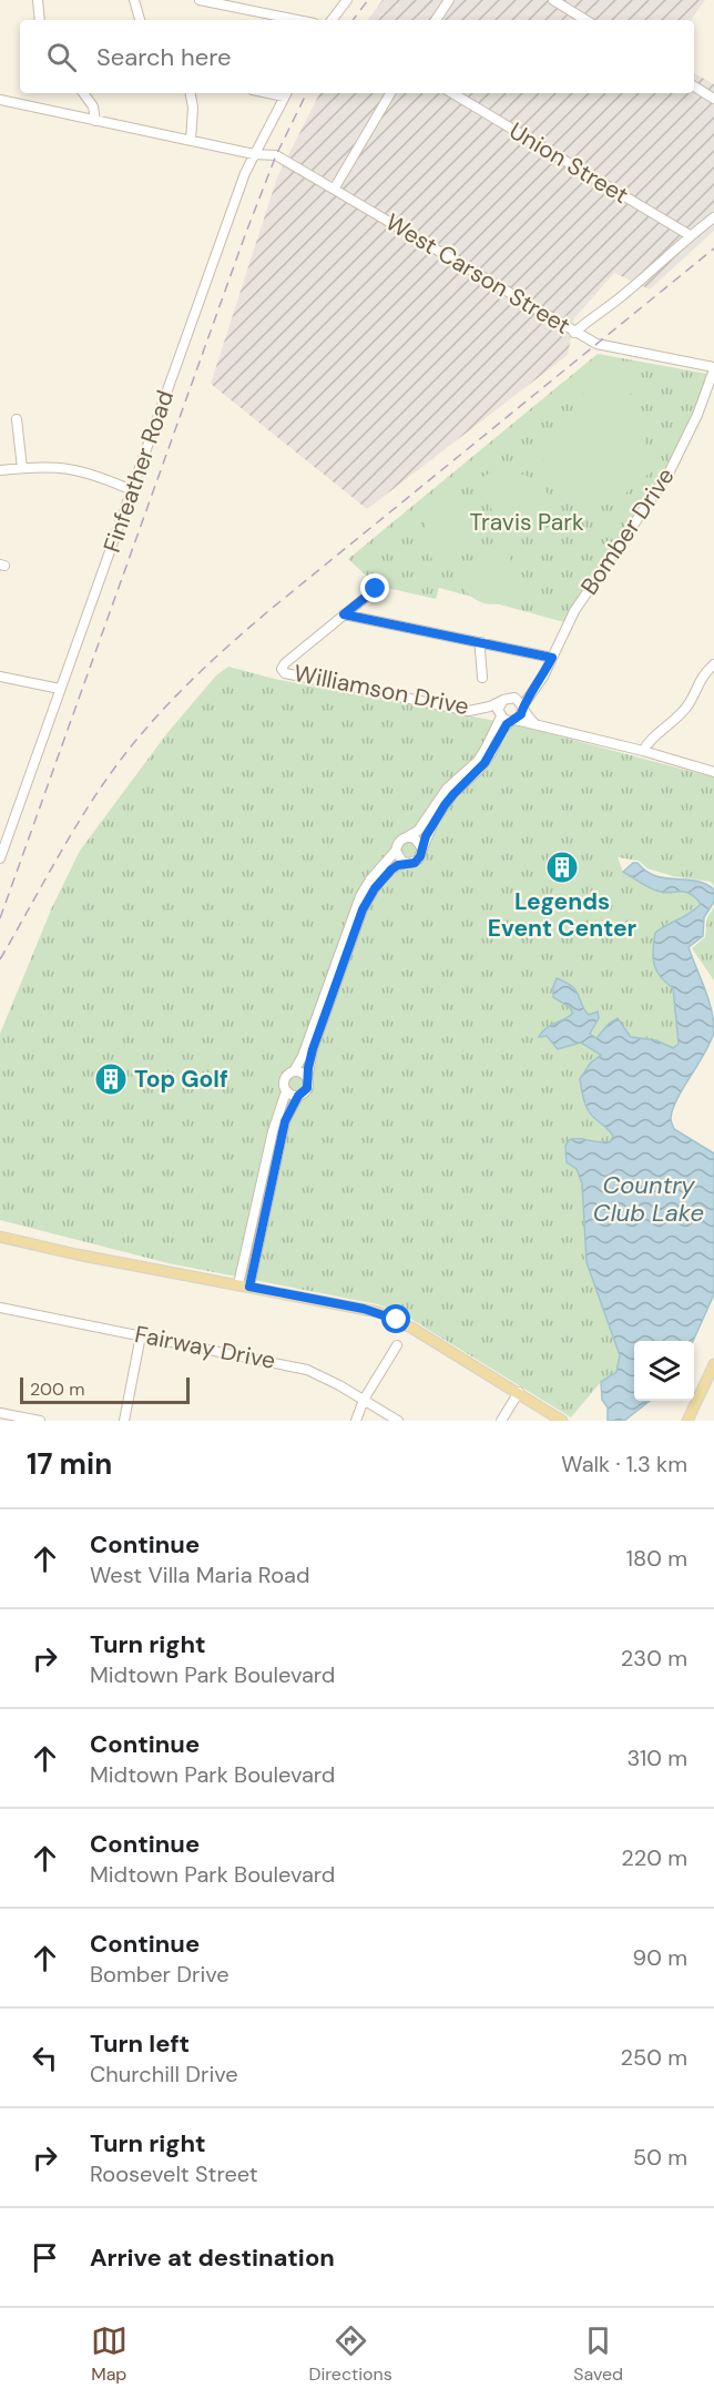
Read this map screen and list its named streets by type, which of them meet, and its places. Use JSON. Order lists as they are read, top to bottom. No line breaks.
{"streets":{"street":["Union Street","West Carson Street","Finfeather Road","Bomber Drive","Williamson Drive","Fairway Drive"]},"crossings":[["West Carson Street","Finfeather Road"],["West Carson Street","Bomber Drive"],["Bomber Drive","Williamson Drive"]],"water":["Country Club Lake"],"parks":["Travis Park"],"places":{"building":["Legends Event Center","Top Golf"]},"scale_bar":"200 m","page":{"search":"Search here","scale":"200 m","heading":["17 min","Walk · 1.3 km"],"list":[["Continue","West Villa Maria Road","180 m"],["Turn right","Midtown Park Boulevard","230 m"],["Continue","Midtown Park Boulevard","310 m"],["Continue","Midtown Park Boulevard","220 m"],["Continue","Bomber Drive","90 m"],["Turn left","Churchill Drive","250 m"],["Turn right","Roosevelt Street","50 m"],"Arrive at destination"],"nav":["Map","Directions","Saved"]}}
